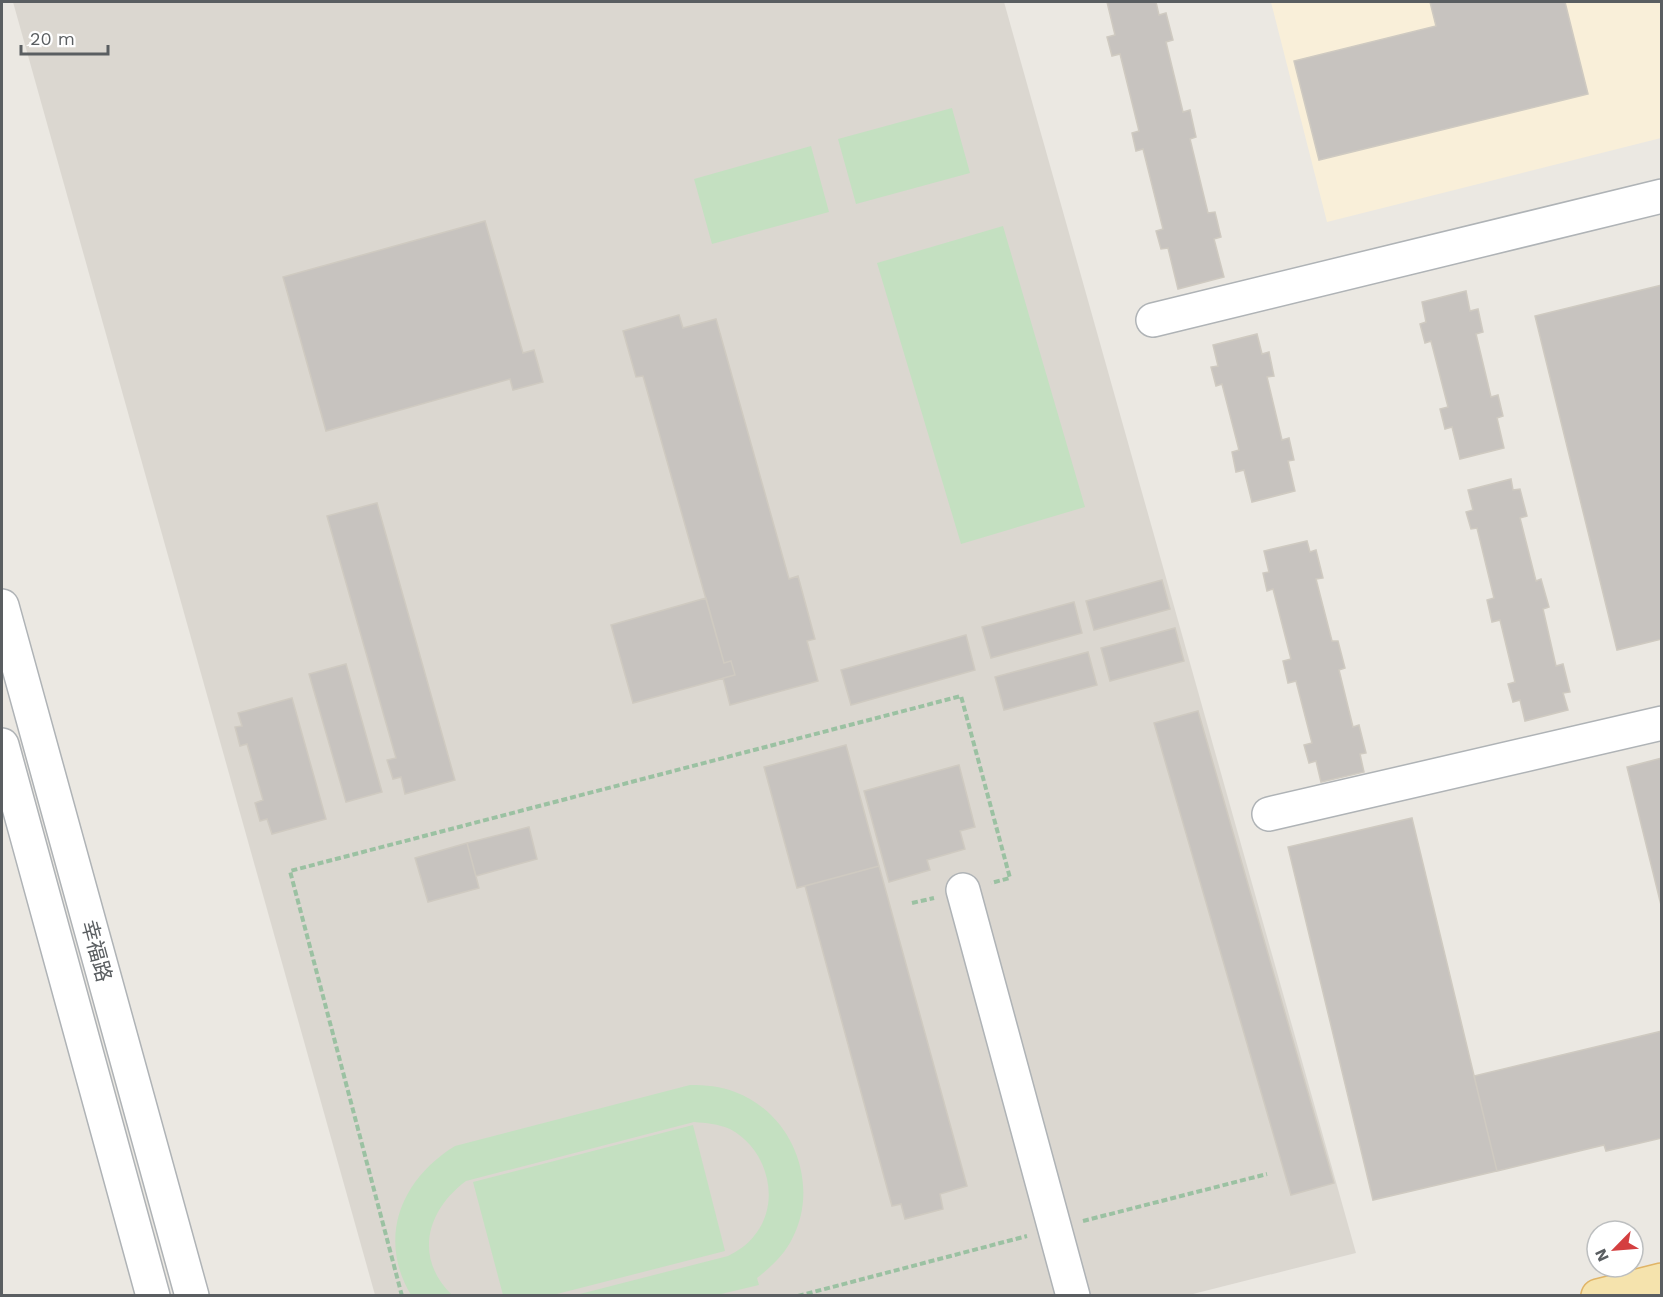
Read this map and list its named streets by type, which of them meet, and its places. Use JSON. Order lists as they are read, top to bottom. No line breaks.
{"streets":{"street":["幸福路"]},"scale_bar":"20 m","north":"bottom left"}
